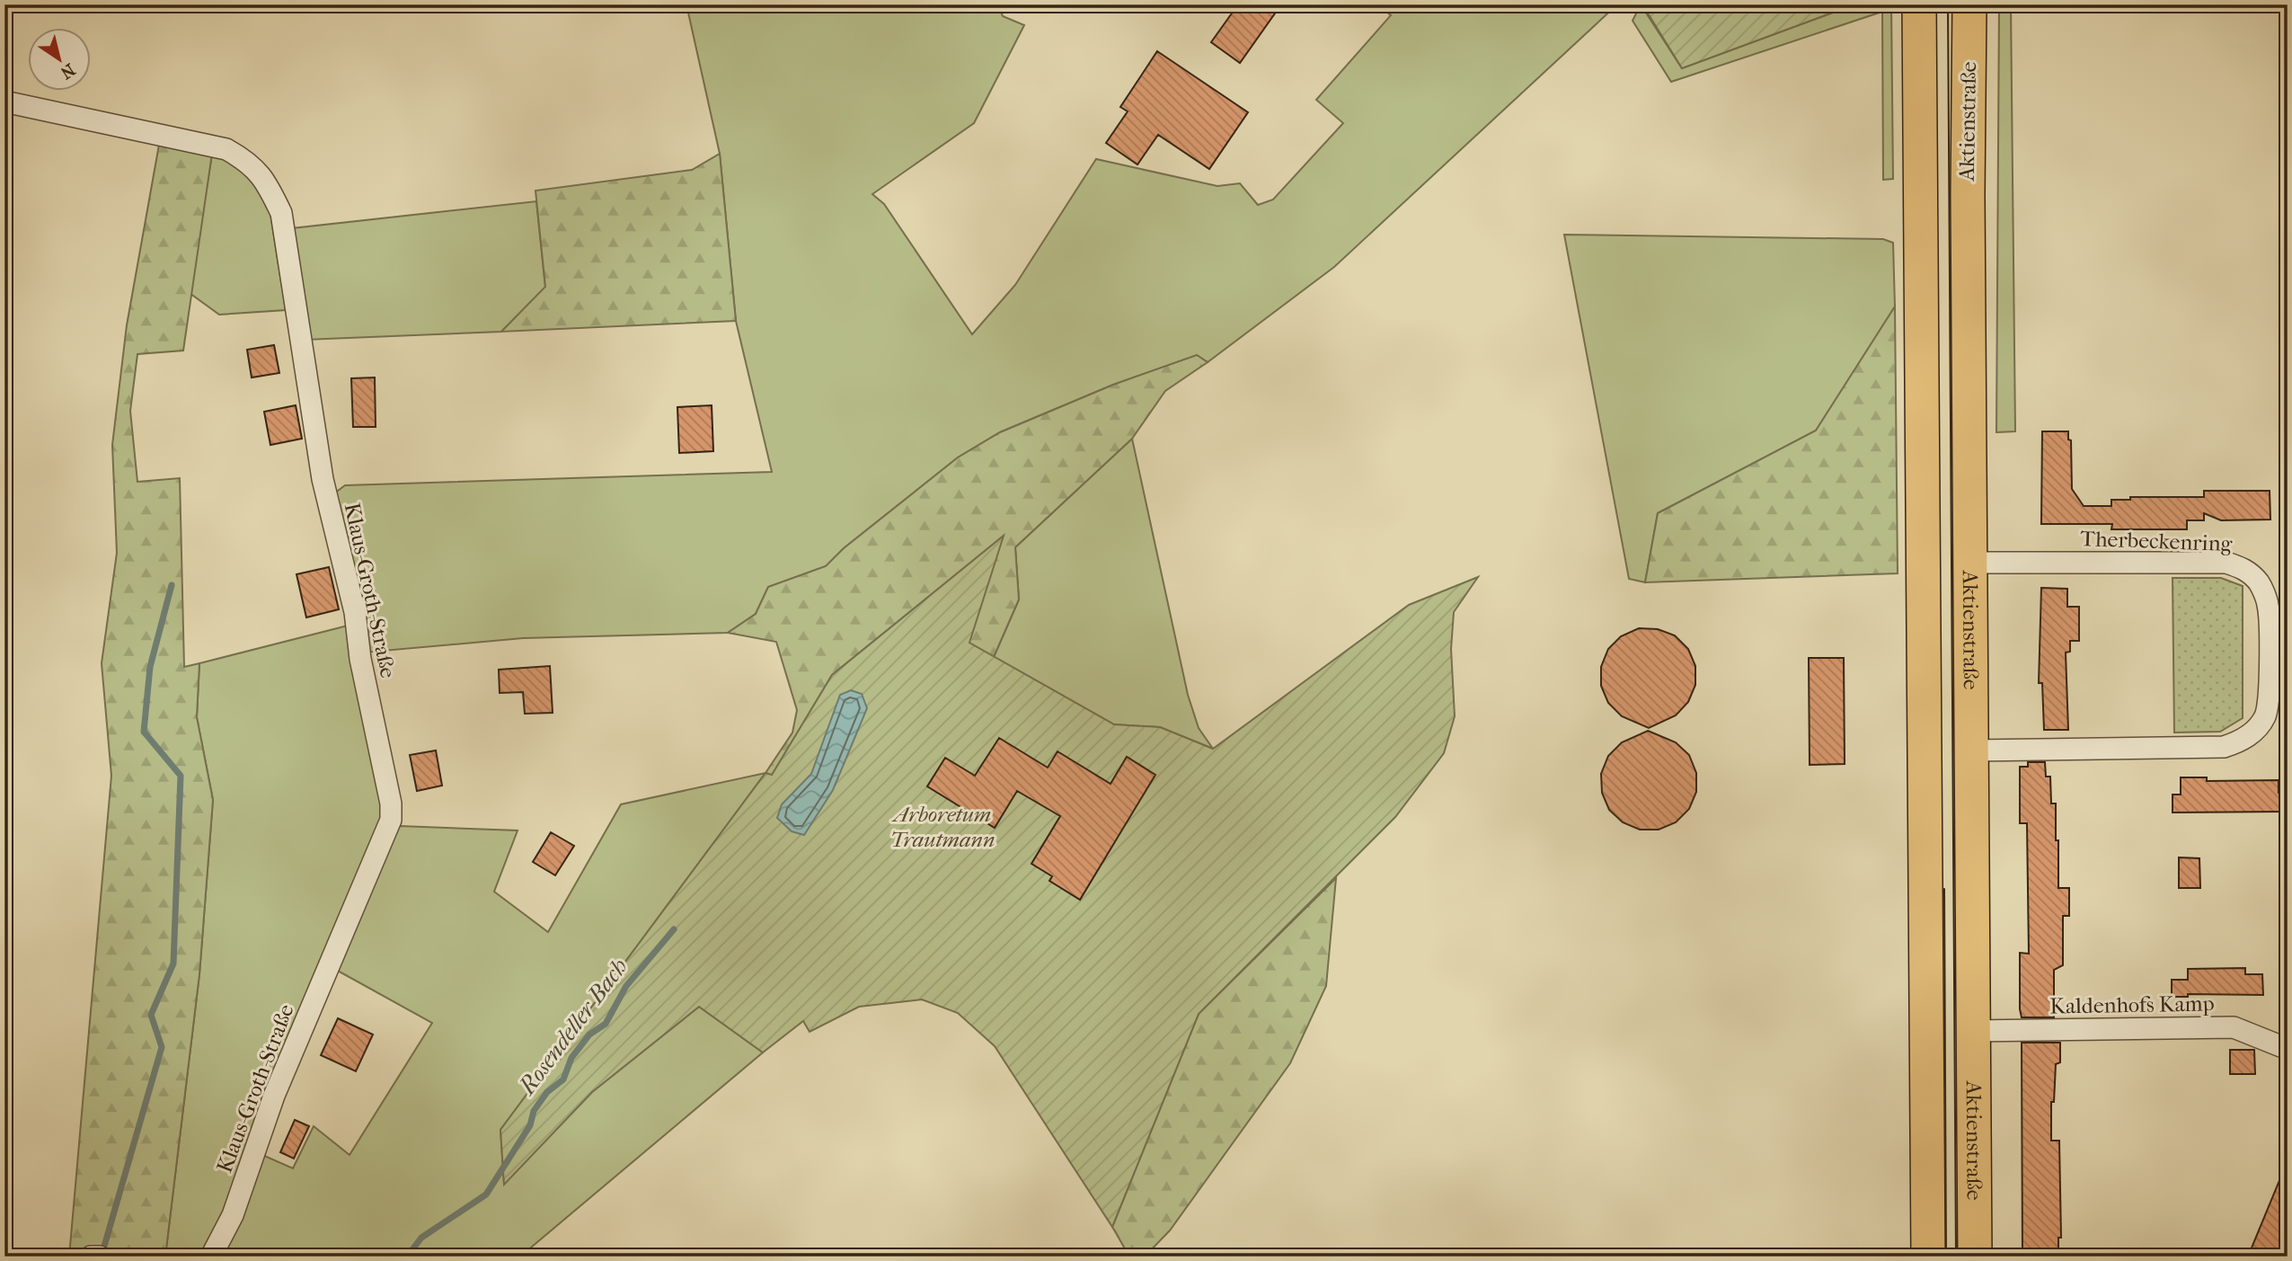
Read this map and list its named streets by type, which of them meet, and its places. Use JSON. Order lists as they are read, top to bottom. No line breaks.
{"streets":{"main road":["Aktienstraße"],"street":["Therbeckenring","Klaus-Groth-Straße","Kaldenhofs Kamp"]},"crossings":[["Aktienstraße","Therbeckenring"],["Aktienstraße","Kaldenhofs Kamp"]],"water":["Rosendeller Bach"],"parks":["Arboretum Trautmann"],"north":"bottom right"}
